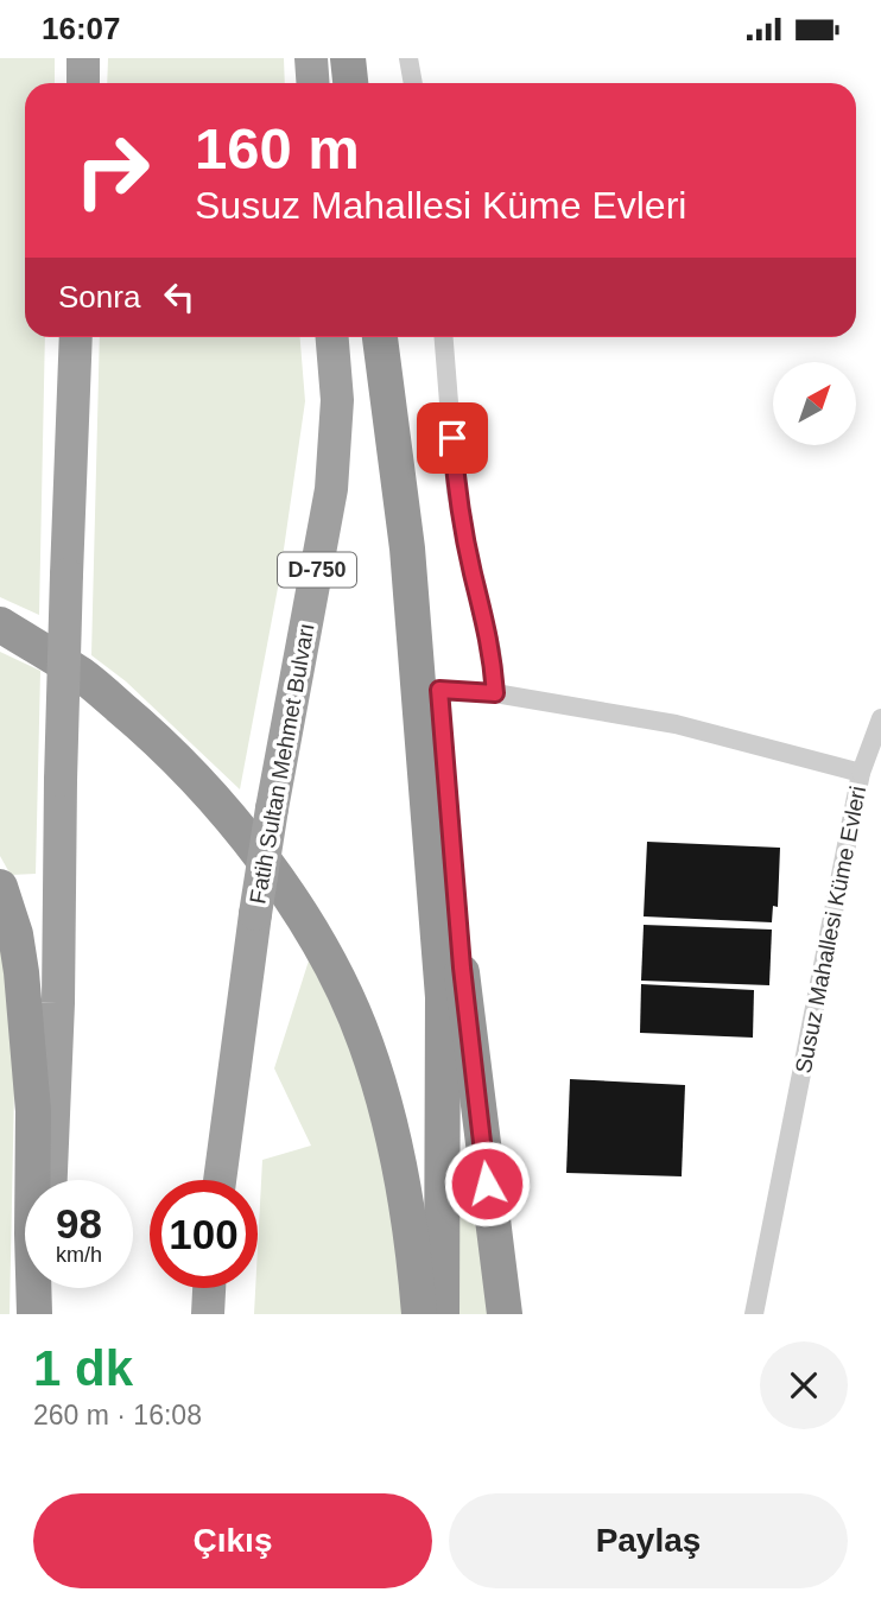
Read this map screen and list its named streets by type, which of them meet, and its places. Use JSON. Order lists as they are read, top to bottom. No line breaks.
{"streets":{"highway":["D-750","Fatih Sultan Mehmet Bulvarı"],"street":["Susuz Mahallesi Küme Evleri"]},"north":"top right","page":{"status":"16:07","turn":["160 m","Susuz Mahallesi Küme Evleri"],"then":"Sonra","speed":"98 km/h","limit":"100","heading":["1 dk","260 m · 16:08"],"buttons":["Çıkış","Paylaş"]}}
